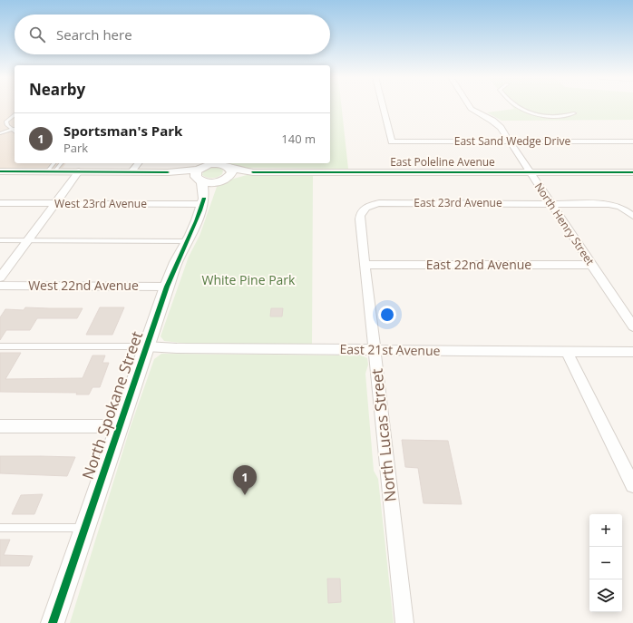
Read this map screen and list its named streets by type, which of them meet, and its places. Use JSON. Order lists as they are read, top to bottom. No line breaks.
{"streets":{"main road":["East Poleline Avenue","North Spokane Street"],"street":["East Sand Wedge Drive","East 23rd Avenue","West 23rd Avenue","North Henry Street","East 22nd Avenue","West 22nd Avenue","East 21st Avenue","North Lucas Street"]},"crossings":[["East Sand Wedge Drive","North Henry Street"],["East Poleline Avenue","North Henry Street"],["East Poleline Avenue","North Spokane Street"],["East 23rd Avenue","North Henry Street"],["East 23rd Avenue","North Lucas Street"],["West 23rd Avenue","North Spokane Street"],["North Henry Street","East 22nd Avenue"],["East 22nd Avenue","North Lucas Street"],["West 22nd Avenue","North Spokane Street"],["East 21st Avenue","North Spokane Street"],["East 21st Avenue","North Lucas Street"]],"parks":["White Pine Park"],"page":{"search":"Search here","heading":"Nearby","list":[{"mark":"1","name":"Sportsman's Park","note":"Park","value":"140 m"}],"pins":"1","map_buttons":["+","−"]}}
